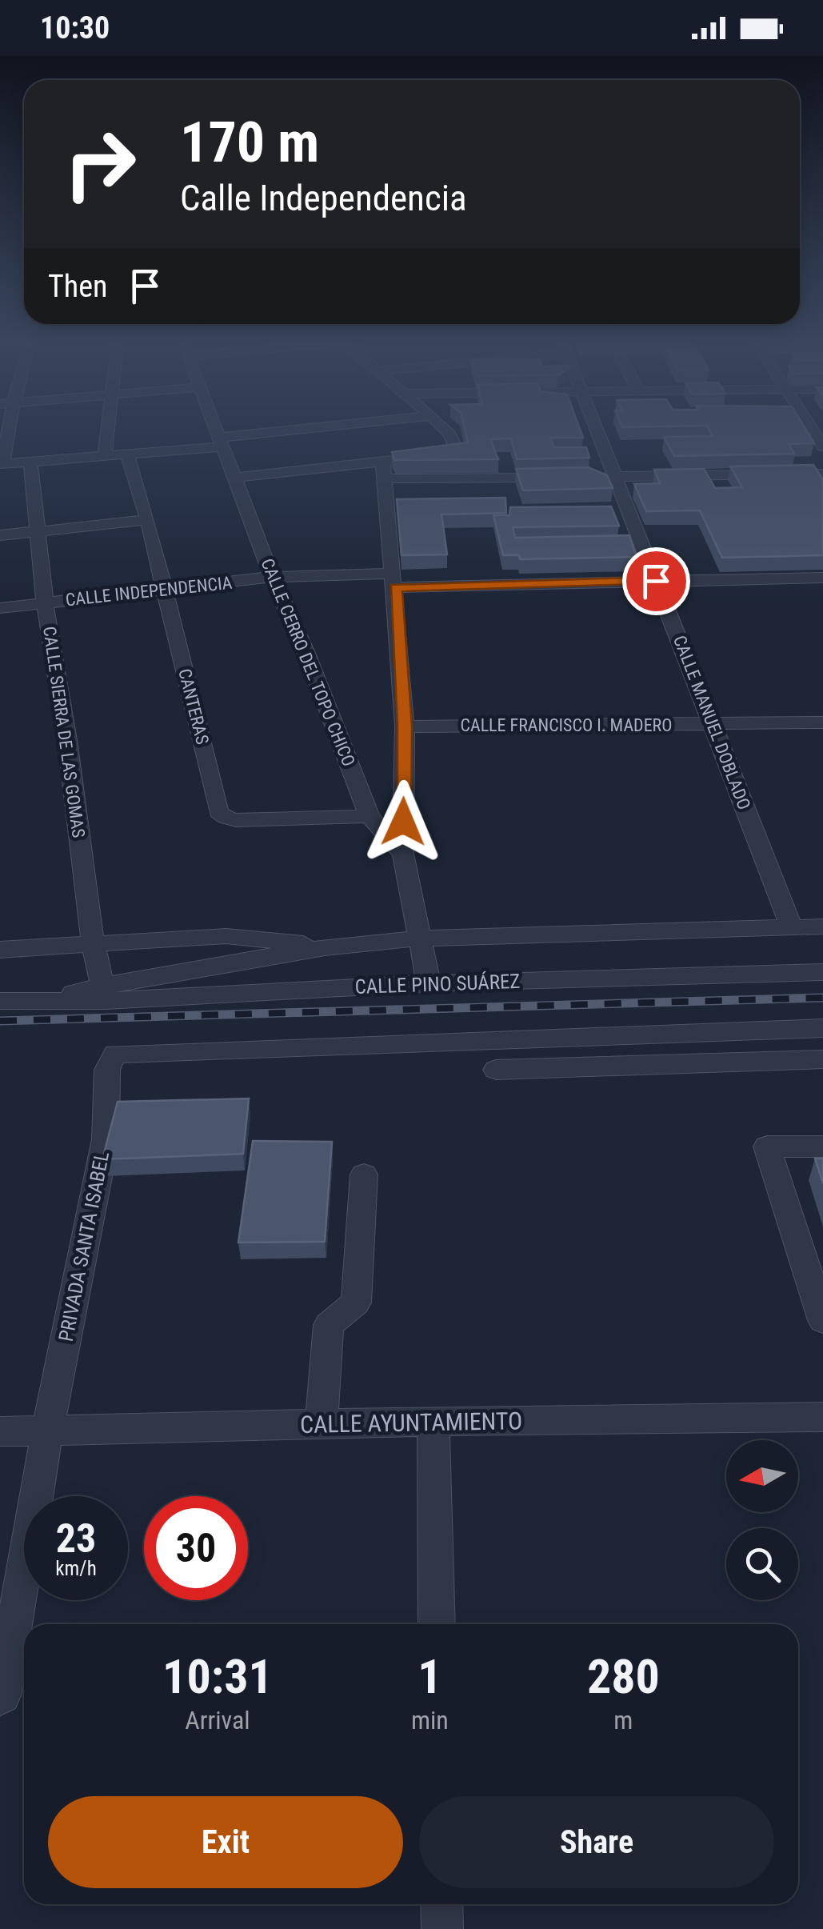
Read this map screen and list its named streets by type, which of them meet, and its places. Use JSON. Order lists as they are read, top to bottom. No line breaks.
{"streets":{"street":["CALLE INDEPENDENCIA","CALLE CERRO DEL TOPO CHICO","CANTERAS","CALLE MANUEL DOBLADO","CALLE FRANCISCO I. MADERO","CALLE SIERRA DE LAS GOMAS","CALLE PINO SUÁREZ","PRIVADA SANTA ISABEL","CALLE AYUNTAMIENTO"]},"crossings":[["CALLE INDEPENDENCIA","CALLE CERRO DEL TOPO CHICO"],["CALLE INDEPENDENCIA","CANTERAS"],["CALLE INDEPENDENCIA","CALLE MANUEL DOBLADO"],["CALLE INDEPENDENCIA","CALLE SIERRA DE LAS GOMAS"],["CALLE CERRO DEL TOPO CHICO","CANTERAS"],["CALLE MANUEL DOBLADO","CALLE FRANCISCO I. MADERO"],["CALLE MANUEL DOBLADO","CALLE PINO SUÁREZ"],["CALLE SIERRA DE LAS GOMAS","CALLE PINO SUÁREZ"],["PRIVADA SANTA ISABEL","CALLE AYUNTAMIENTO"]],"north":"left","page":{"status":"10:30","turn":["170 m","Calle Independencia"],"then":"Then","speed":"23 km/h","limit":"30","eta":["10:31","Arrival","1","min","280","m"],"buttons":["Exit","Share"]}}
